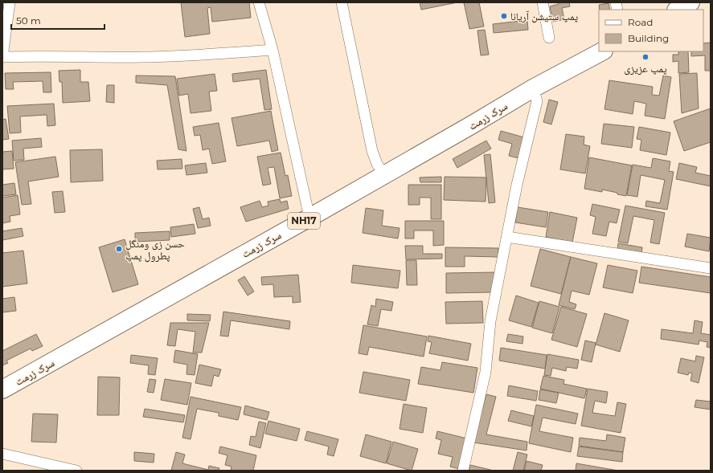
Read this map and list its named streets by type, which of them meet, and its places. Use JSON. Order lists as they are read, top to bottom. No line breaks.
{"streets":{"highway":["سرک زرمت","NH17"]},"places":["پمپ ستیشن آریانا","پمپ عزیزی","حسن زی ومنگل پطرول پمپ"],"legend":["Road","Building"],"scale_bar":"50 m"}
